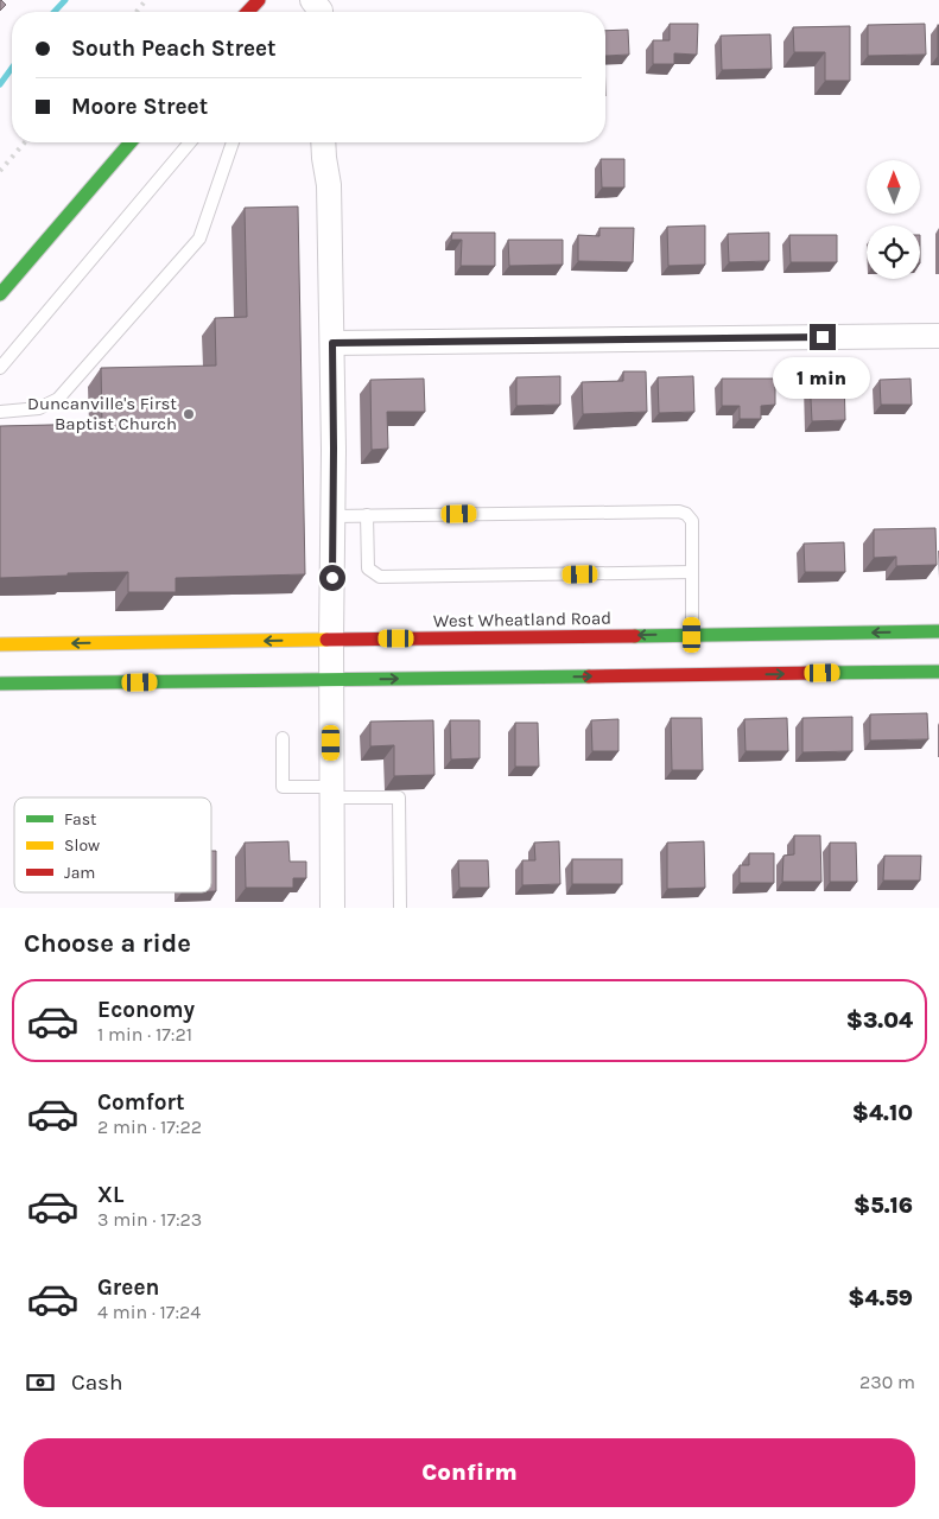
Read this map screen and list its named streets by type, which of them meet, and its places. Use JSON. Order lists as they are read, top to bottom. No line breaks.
{"streets":{"main road":["West Wheatland Road"]},"places":["Duncanville's First Baptist Church"],"legend":["Fast","Slow","Jam"],"north":"top","page":{"banner":["South Peach Street","Moore Street"],"bubble":"1 min","heading":"Choose a ride","list":[{"name":"Economy","note":"1 min · 17:21","value":"$3.04"},{"name":"Comfort","note":"2 min · 17:22","value":"$4.10"},{"name":"XL","note":"3 min · 17:23","value":"$5.16"},{"name":"Green","note":"4 min · 17:24","value":"$4.59"}],"pay":["Cash","230 m"],"buttons":"Confirm"}}
